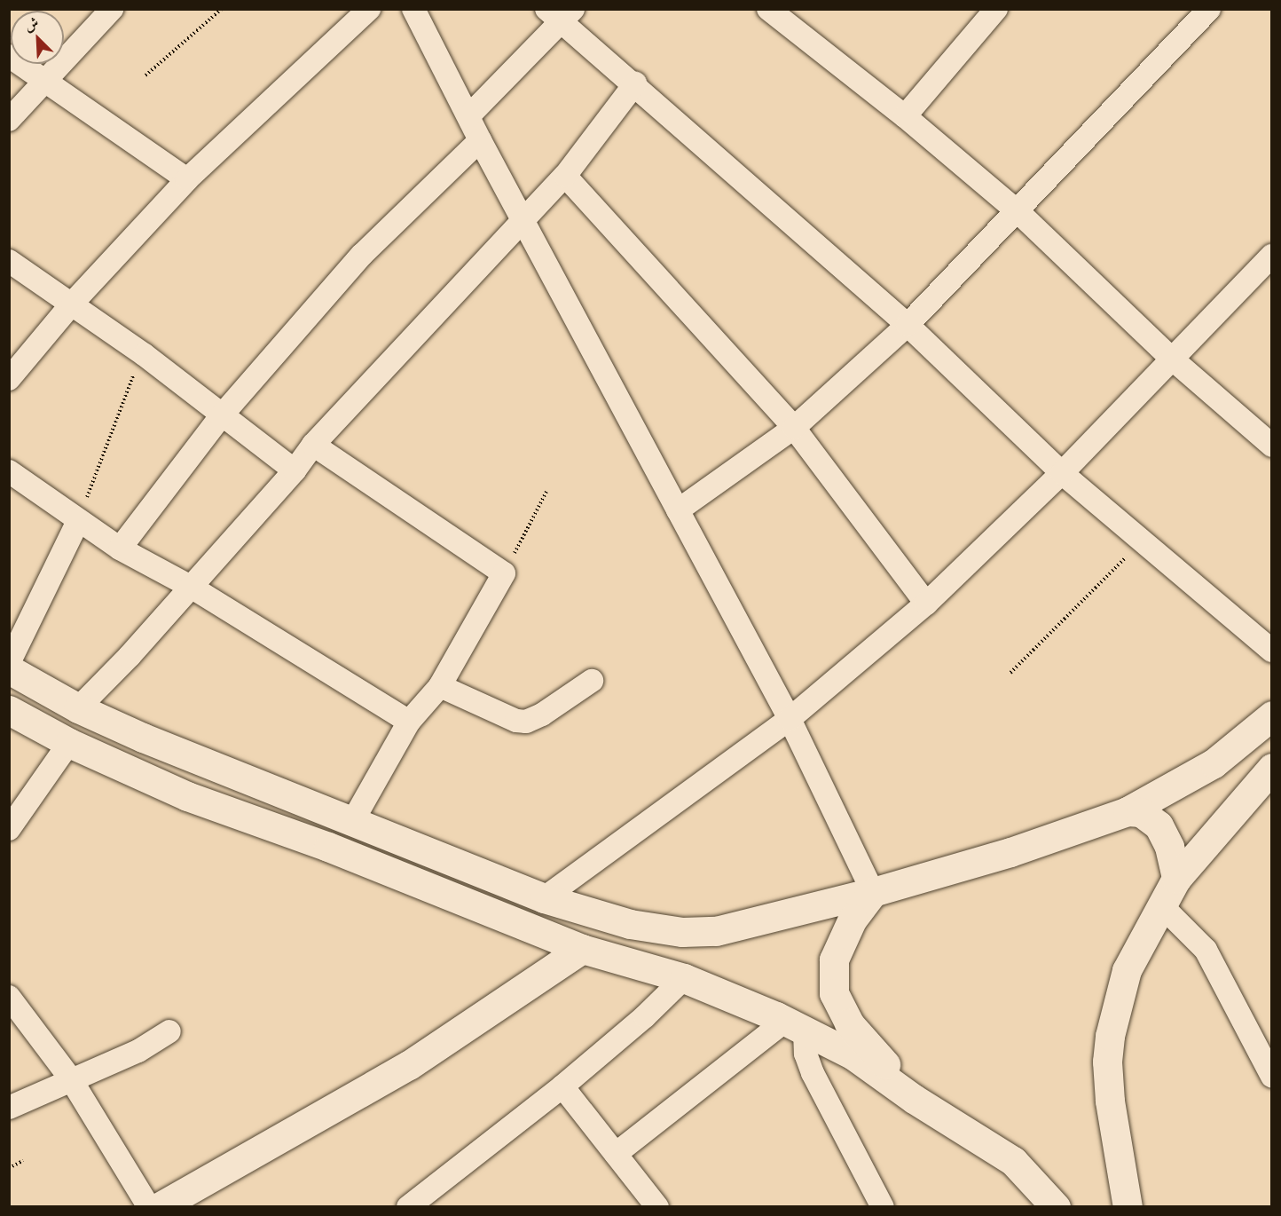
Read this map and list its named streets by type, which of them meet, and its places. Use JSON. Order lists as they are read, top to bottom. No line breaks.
{"north":"top left"}
